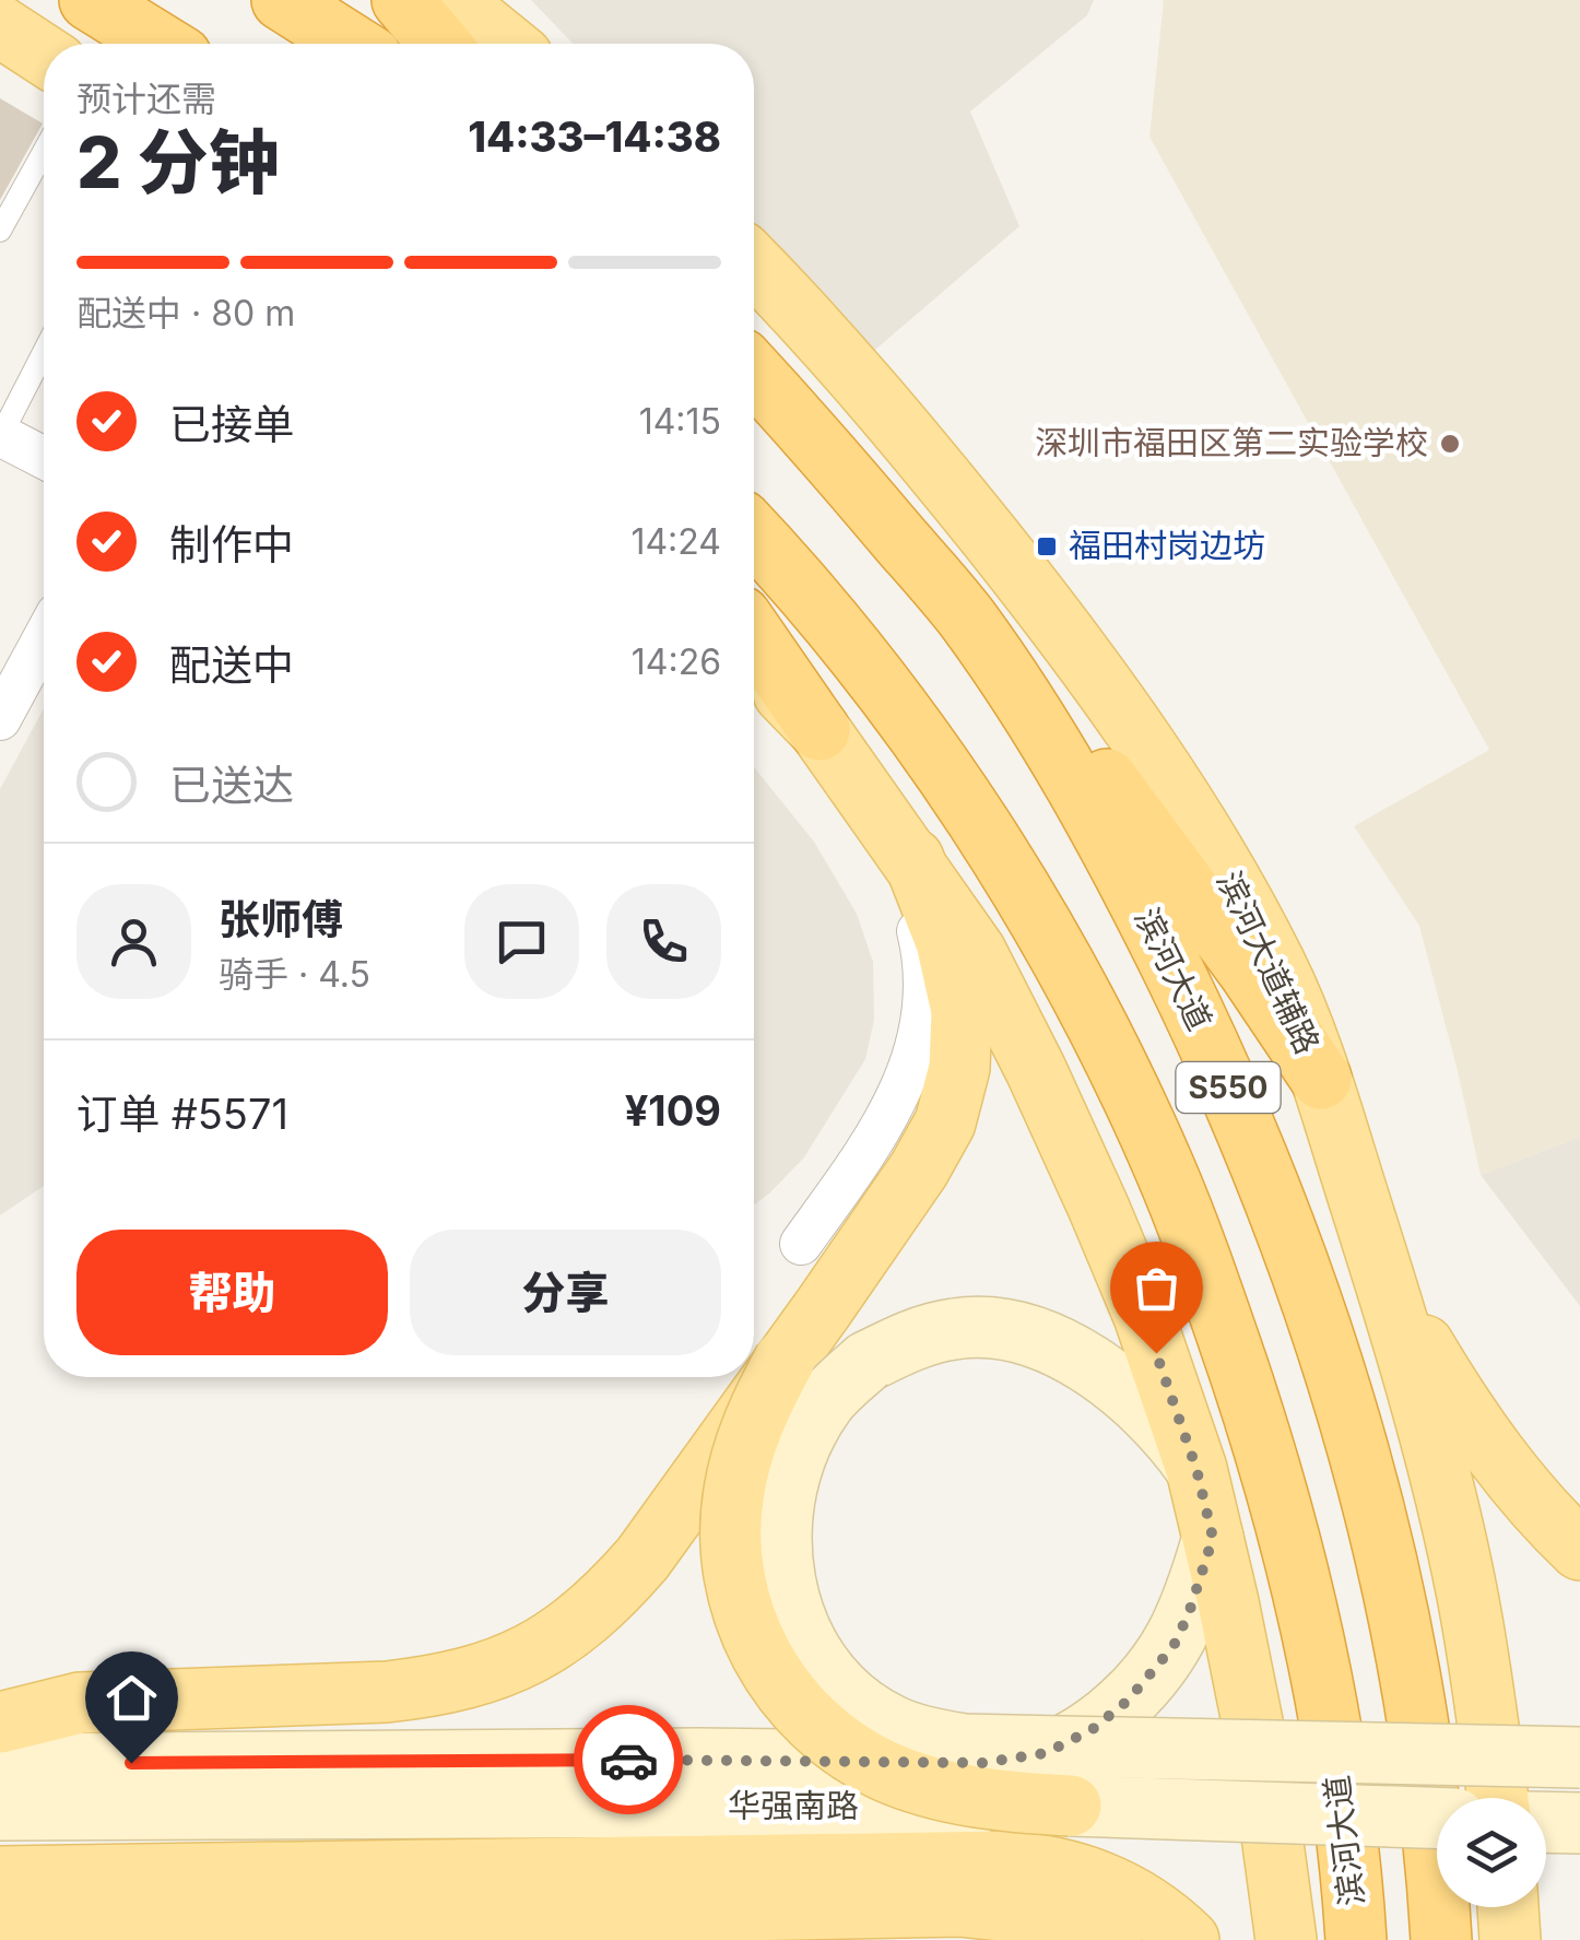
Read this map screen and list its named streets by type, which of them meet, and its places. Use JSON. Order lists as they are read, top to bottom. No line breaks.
{"streets":{"highway":["滨河大道","S550"],"main road":["滨河大道辅路","华强南路"]},"places":{"other":["深圳市福田区第二实验学校"],"transit":["福田村岗边坊"]},"page":{"heading":["2 分钟","预计还需","14:33–14:38"],"panel":["张师傅","骑手 · 4.5","订单 #5571","¥109"],"bar":"配送中 · 80 m","list":[["已接单","14:15"],["制作中","14:24"],["配送中","14:26"],"已送达"],"buttons":["帮助","分享"]}}
